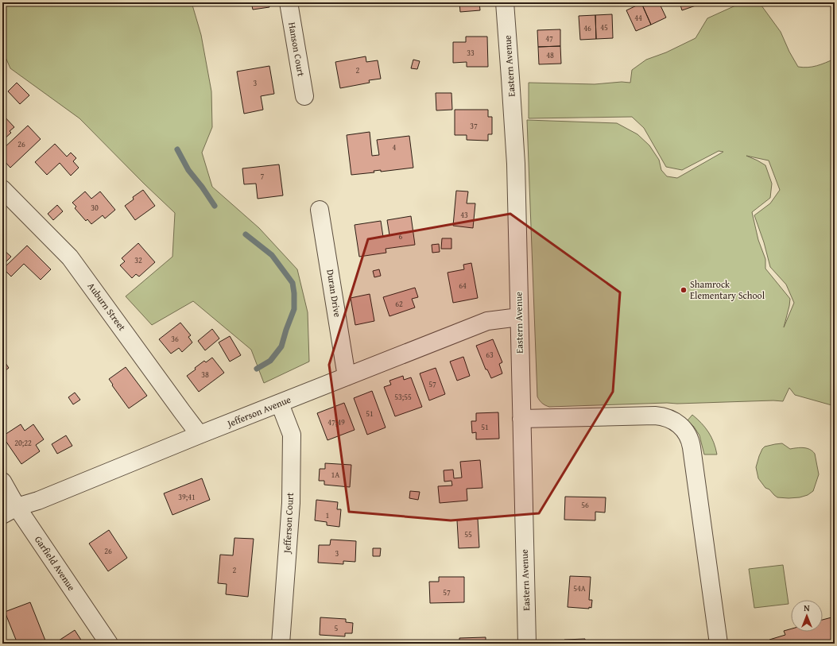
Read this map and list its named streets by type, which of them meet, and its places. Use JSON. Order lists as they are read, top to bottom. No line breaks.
{"streets":{"street":["Hanson Court","Eastern Avenue","Duran Drive","Auburn Street","Jefferson Avenue","Jefferson Court","Garfield Avenue"]},"crossings":[["Eastern Avenue","Jefferson Avenue"],["Duran Drive","Jefferson Avenue"],["Auburn Street","Jefferson Avenue"],["Jefferson Avenue","Jefferson Court"],["Jefferson Avenue","Garfield Avenue"]],"places":["Shamrock Elementary School"],"house_numbers":["44","45","46","47","33","48","2","3","37","26","4","7","30","43","6","32","64","62","36","63","38","57","53;55","51","47;49","51","20;22","1A","39;41","56","1","55","26","3","2","54A","57","5"],"north":"top"}
